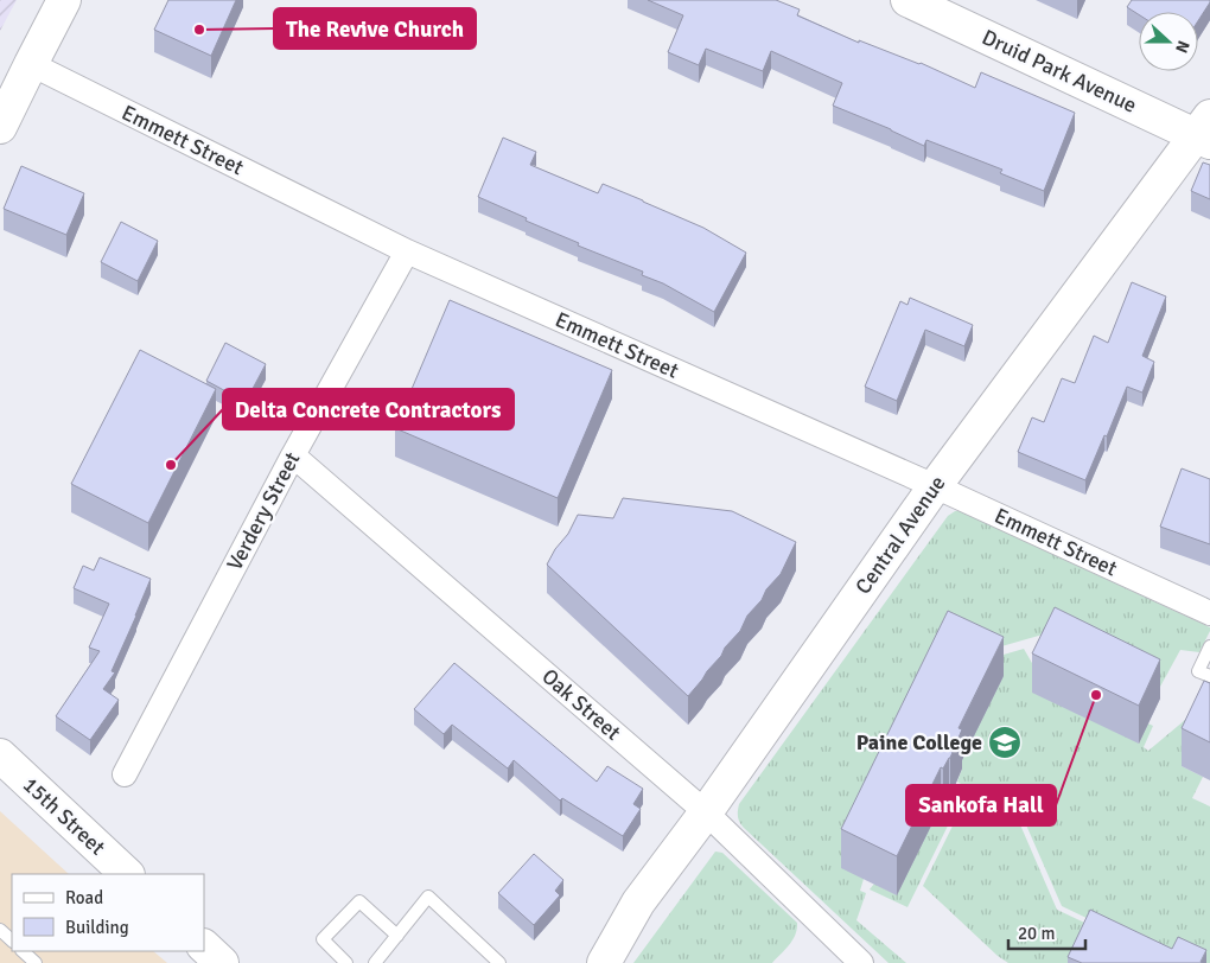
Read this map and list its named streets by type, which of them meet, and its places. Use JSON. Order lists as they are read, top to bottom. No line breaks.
{"streets":{"main road":["Druid Park Avenue","Central Avenue","15th Street"],"street":["Emmett Street","Verdery Street","Oak Street"]},"crossings":[["Druid Park Avenue","Central Avenue"],["Emmett Street","Verdery Street"],["Emmett Street","Central Avenue"],["Verdery Street","Oak Street"],["Central Avenue","Oak Street"]],"places":{"other":["The Revive Church","Delta Concrete Contractors","Sankofa Hall"],"school or university":["Paine College"]},"legend":["Road","Building"],"scale_bar":"20 m","north":"right"}
